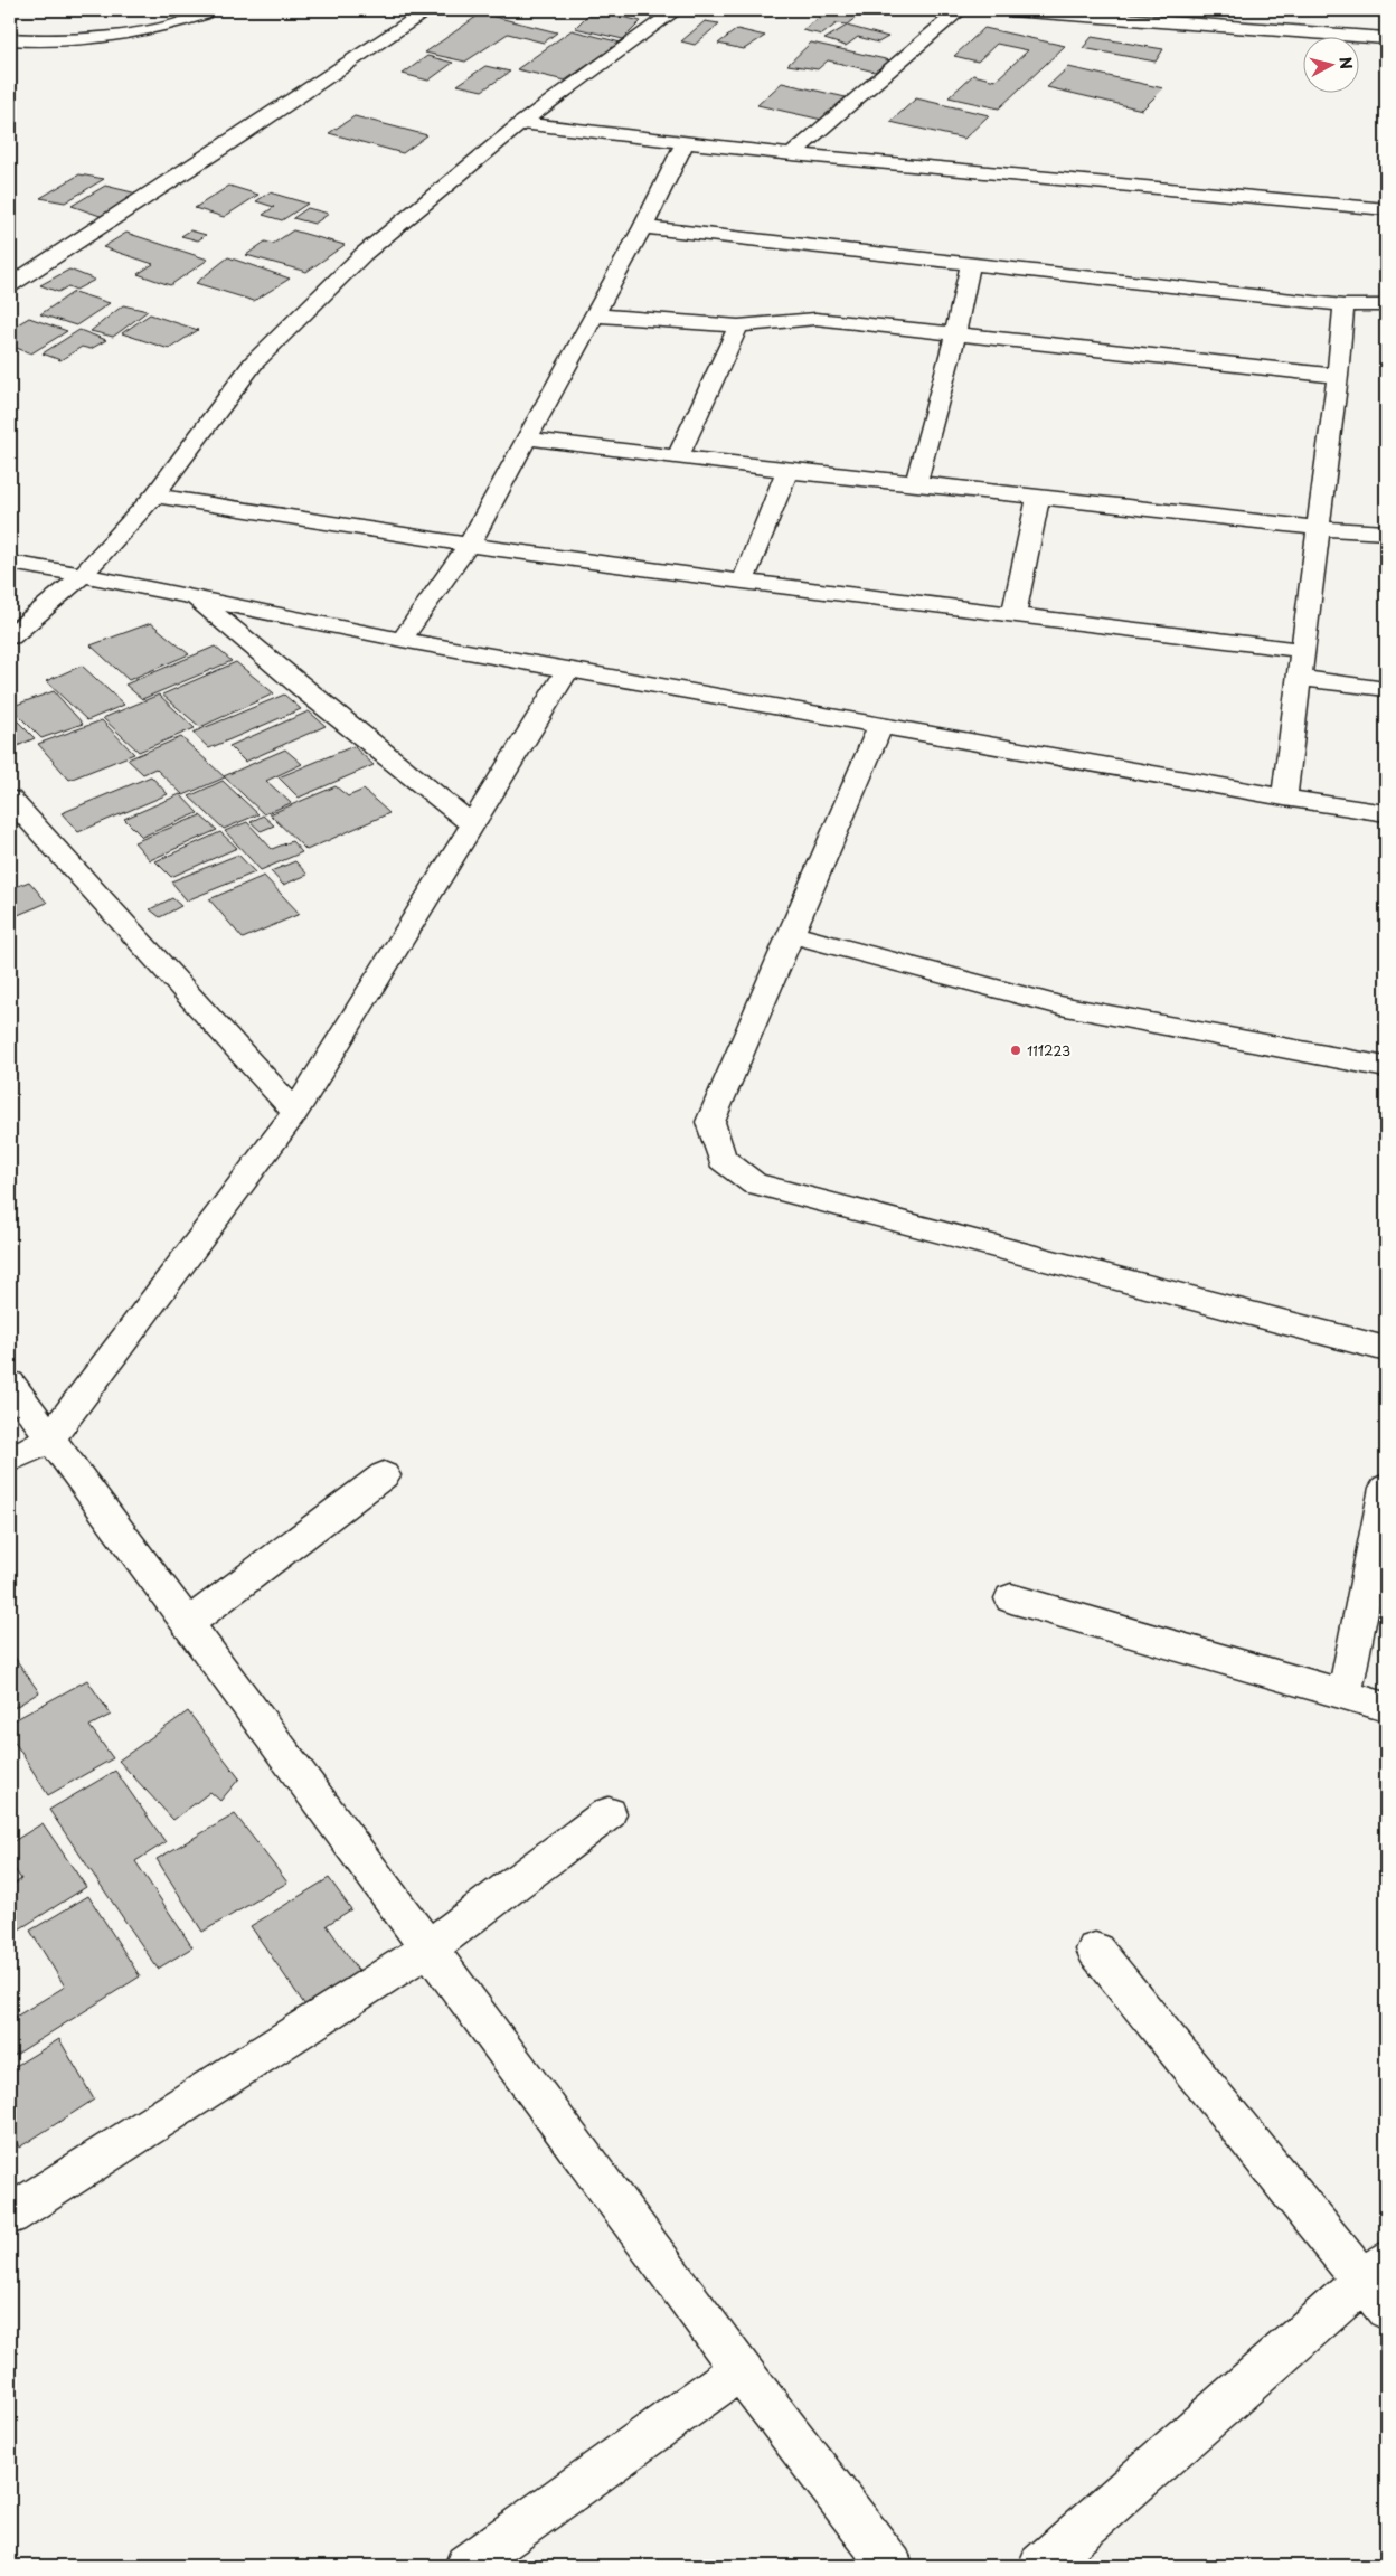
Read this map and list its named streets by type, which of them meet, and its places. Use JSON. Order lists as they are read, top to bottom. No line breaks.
{"places":["111223"],"north":"right"}
